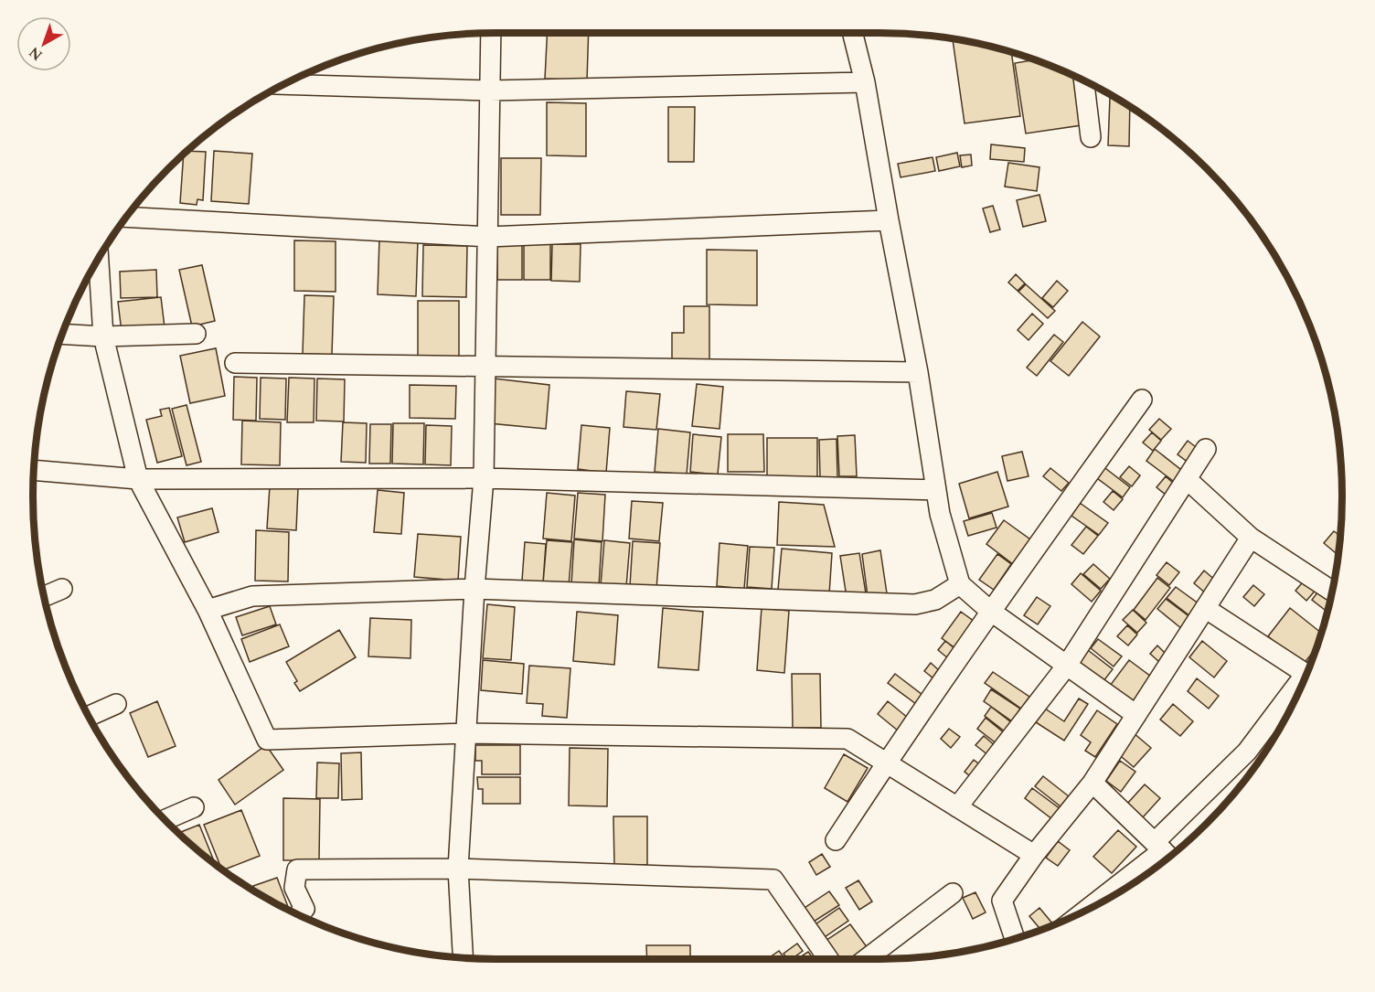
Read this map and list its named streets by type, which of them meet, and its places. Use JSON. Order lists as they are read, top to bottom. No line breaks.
{"north":"bottom left"}
